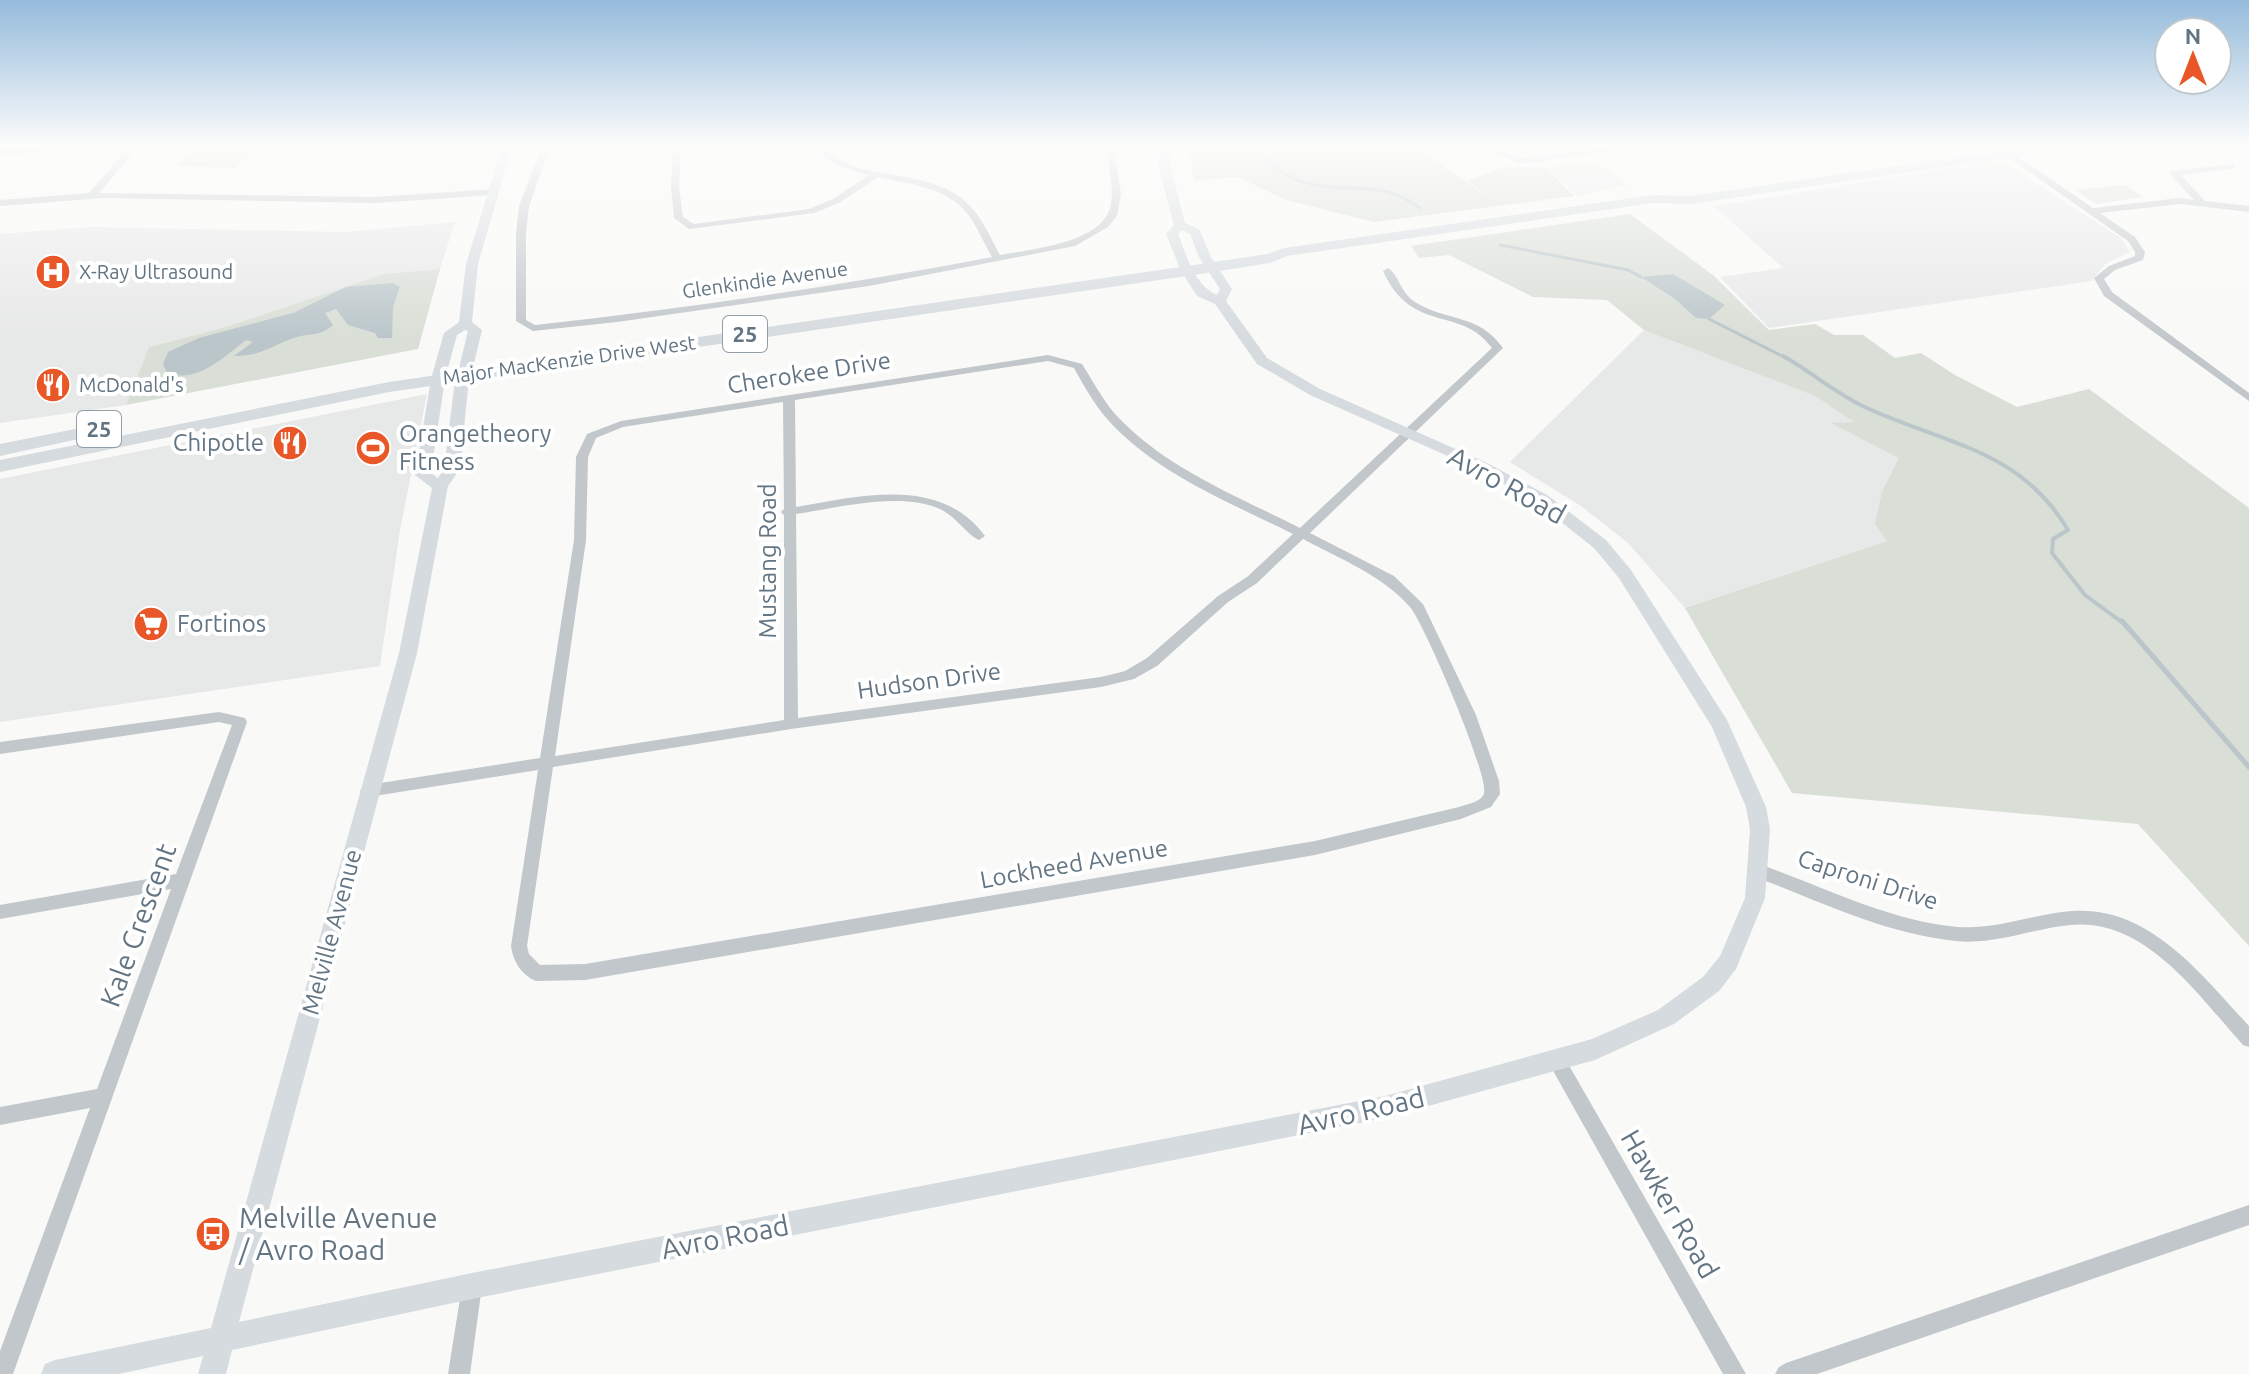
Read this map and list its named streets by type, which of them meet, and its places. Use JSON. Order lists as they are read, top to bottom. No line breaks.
{"streets":{"main road":["25","Major MacKenzie Drive West"],"street":["Glenkindie Avenue","Cherokee Drive","Avro Road","Mustang Road","Hudson Drive","Lockheed Avenue","Caproni Drive","Kale Crescent","Melville Avenue","Hawker Road"]},"crossings":[["Major MacKenzie Drive West","Avro Road"],["Major MacKenzie Drive West","Melville Avenue"],["Cherokee Drive","Mustang Road"],["Cherokee Drive","Hudson Drive"],["Cherokee Drive","Lockheed Avenue"],["Avro Road","Hudson Drive"],["Avro Road","Caproni Drive"],["Avro Road","Melville Avenue"],["Avro Road","Hawker Road"],["Mustang Road","Hudson Drive"],["Hudson Drive","Lockheed Avenue"],["Hudson Drive","Melville Avenue"]],"places":{"hospital":["X-Ray Ultrasound"],"restaurant":["McDonald's","Chipotle"],"sports":["Orangetheory Fitness"],"supermarket":["Fortinos"],"bus stop":["Melville Avenue / Avro Road"]},"north":"top"}
